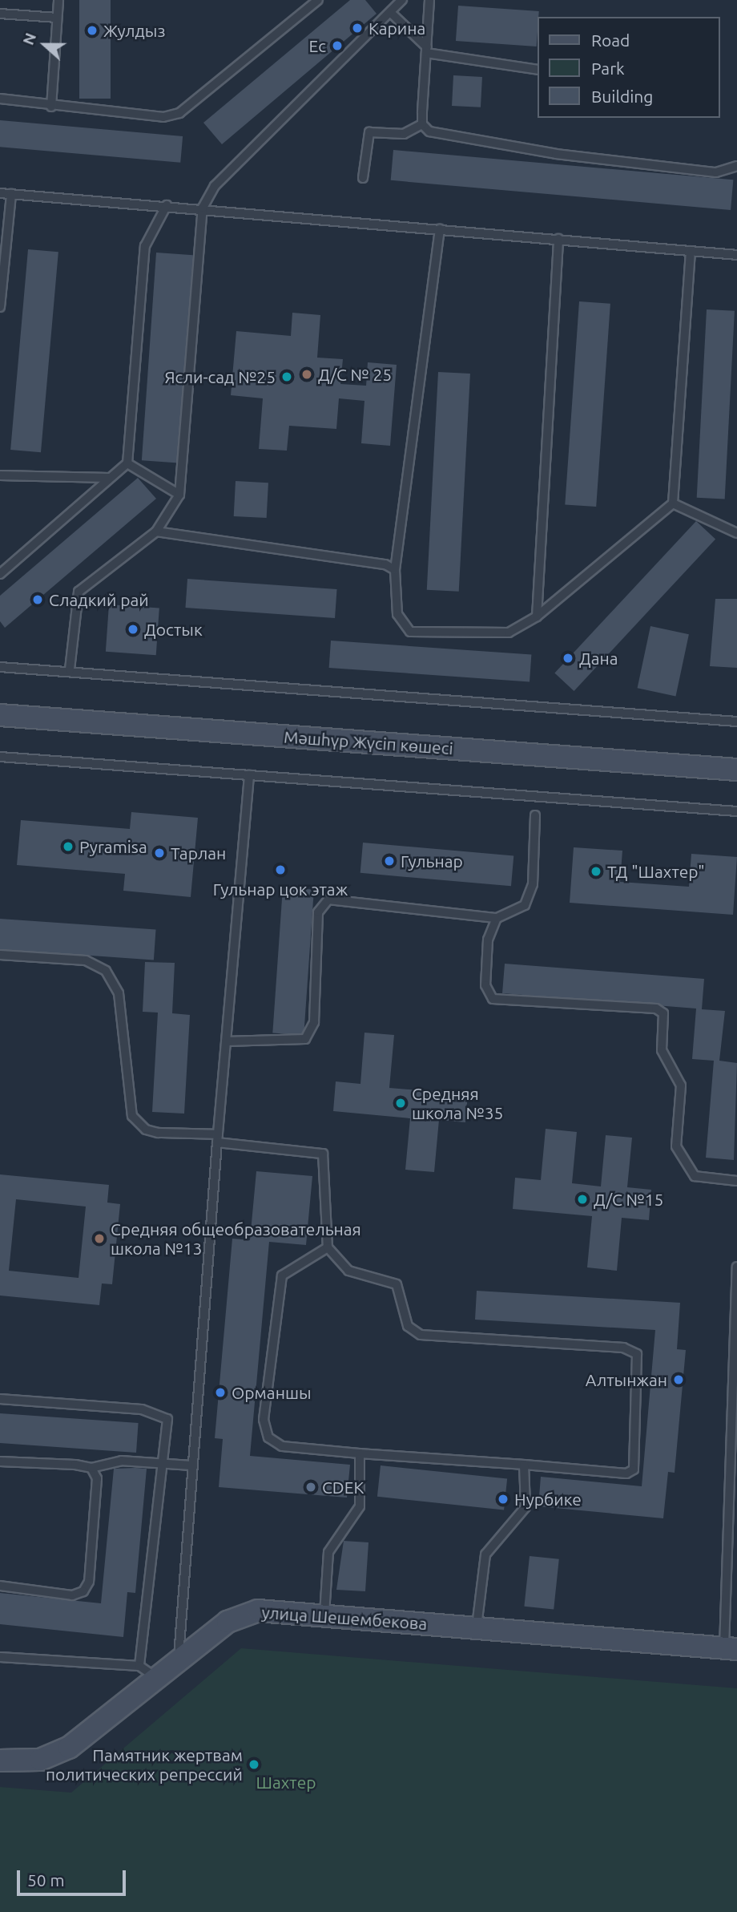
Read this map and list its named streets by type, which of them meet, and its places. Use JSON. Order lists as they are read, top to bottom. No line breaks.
{"streets":{"street":["Мәшһүр Жүсіп көшесі","улица Шешембекова"]},"parks":["Шахтер"],"places":["Карина","Жулдыз","Ес","Д/С № 25","Ясли-сад №25","Сладкий рай","Достык","Дана","Pyramisa","Тарлан","Гульнар","Гульнар цок этаж","ТД \"Шахтер\"","Средняя школа №35","Д/С №15","Средняя общеобразовательная школа №13","Алтынжан","Орманшы","CDEK","Нурбике","Памятник жертвам политических репрессий"],"legend":["Road","Park","Building"],"scale_bar":"50 m","north":"left"}
